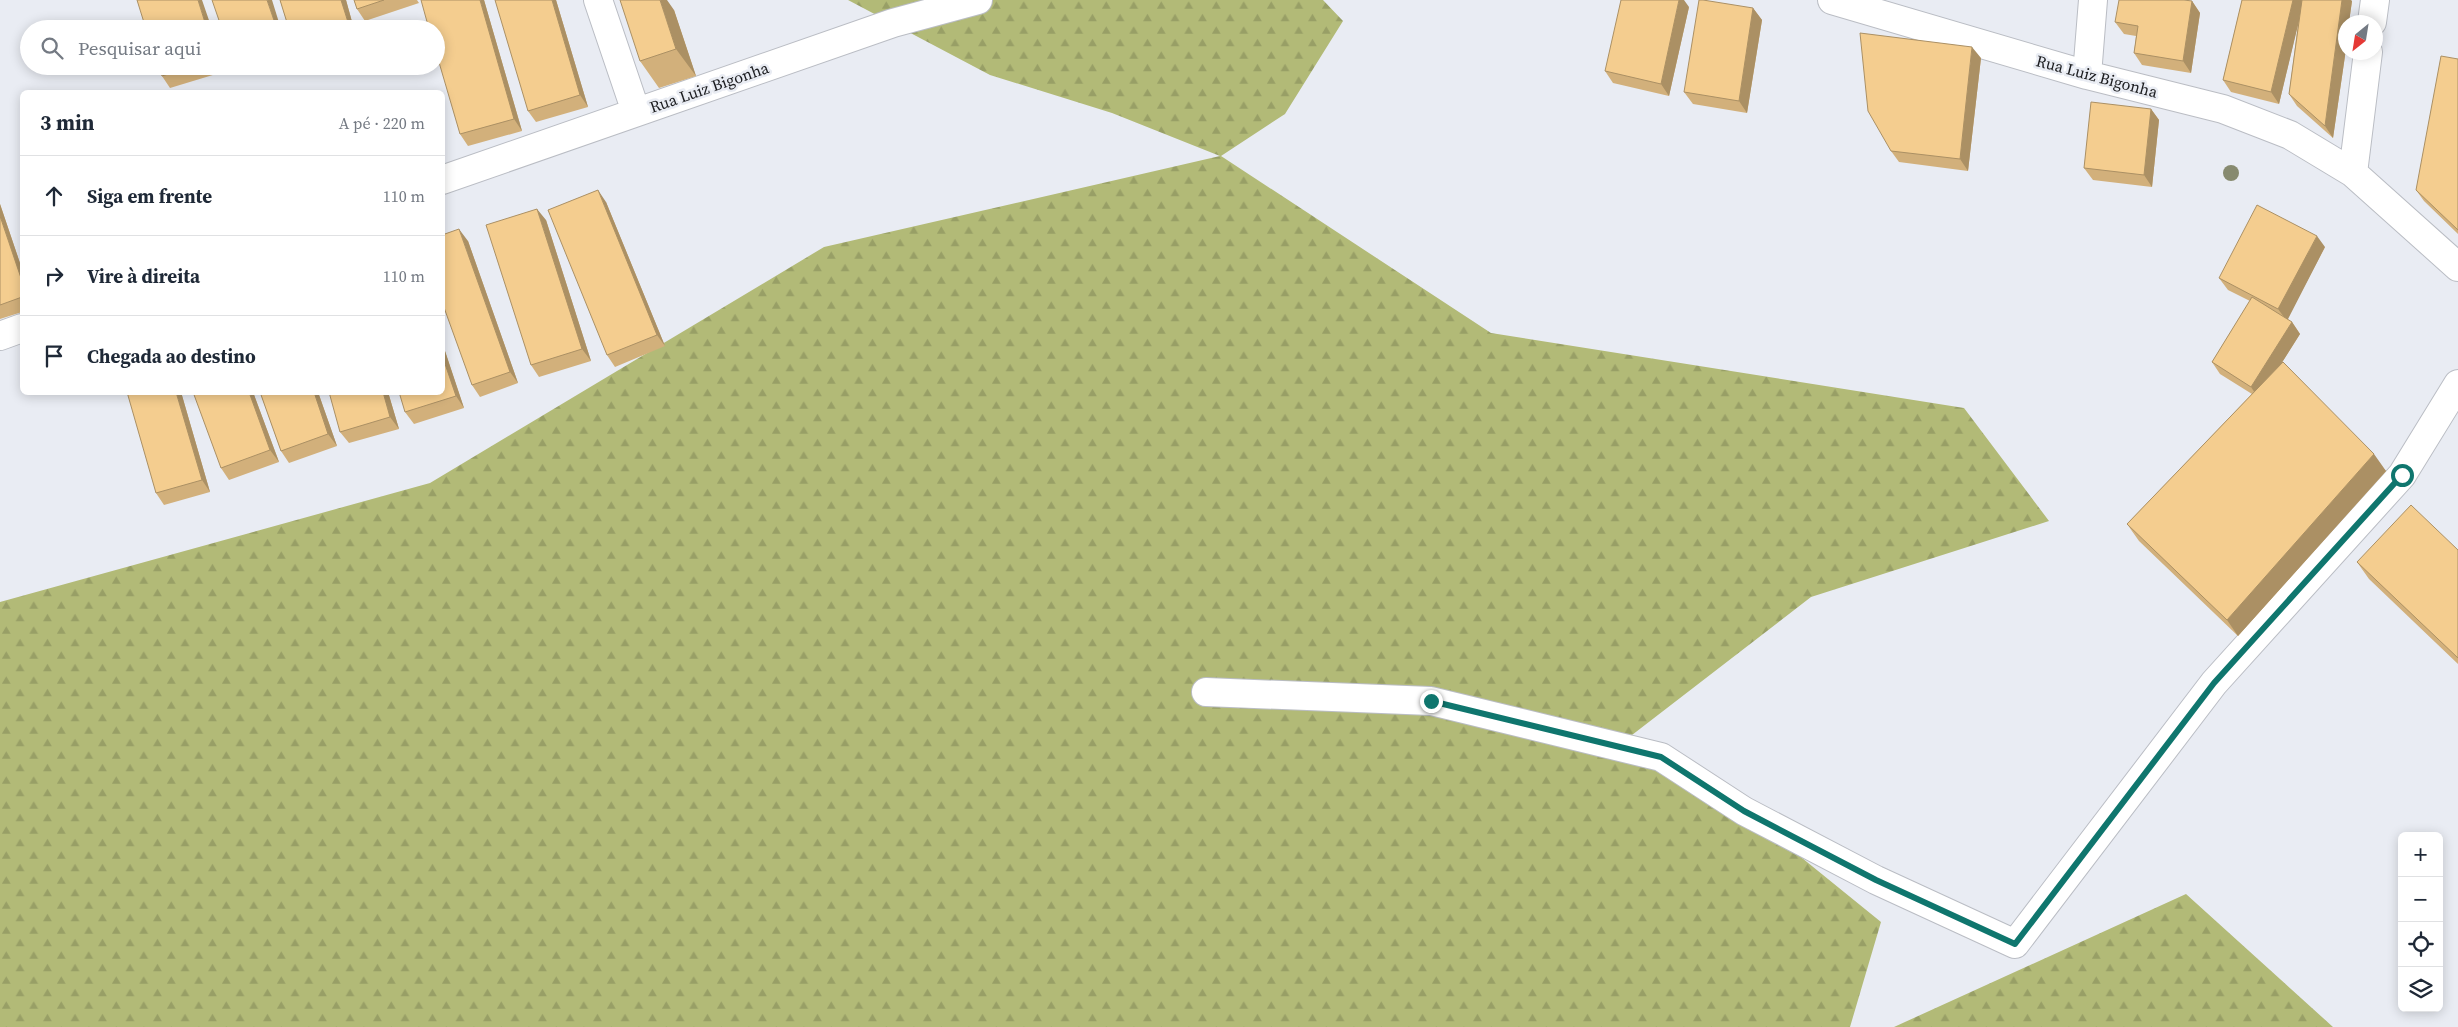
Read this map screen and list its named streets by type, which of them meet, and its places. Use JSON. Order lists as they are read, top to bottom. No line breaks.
{"streets":{"street":["Rua Luiz Bigonha"]},"north":"bottom left","page":{"search":"Pesquisar aqui","heading":["3 min","A pé · 220 m"],"list":[["Siga em frente","110 m"],["Vire à direita","110 m"],"Chegada ao destino"],"map_buttons":["+","−"]}}
